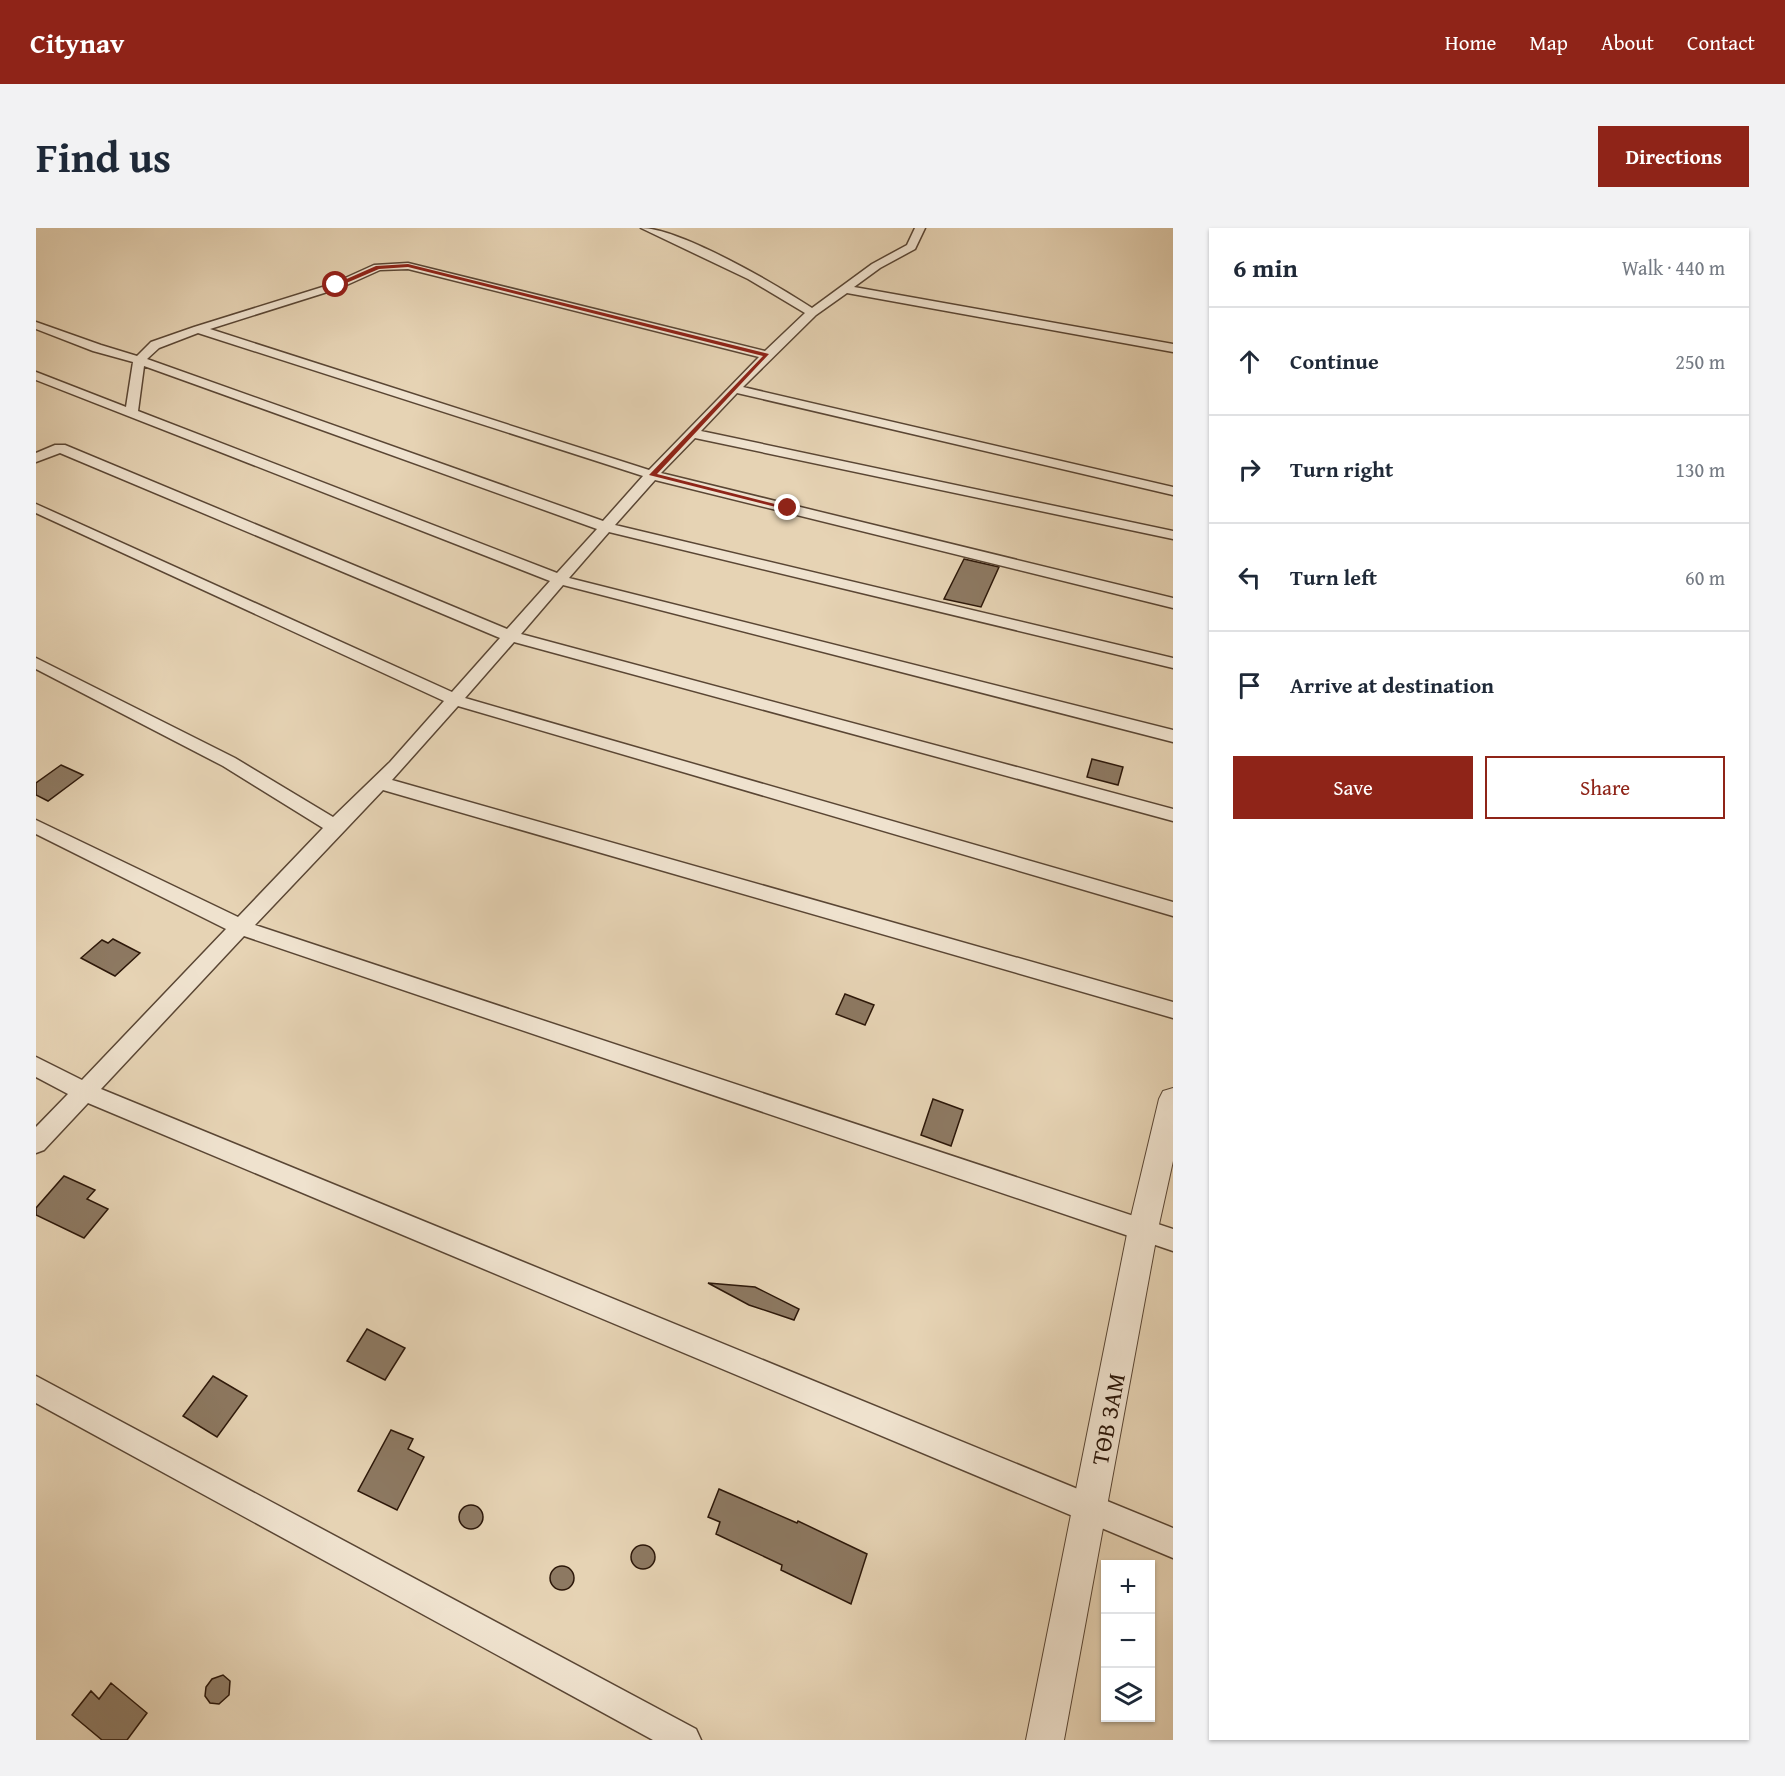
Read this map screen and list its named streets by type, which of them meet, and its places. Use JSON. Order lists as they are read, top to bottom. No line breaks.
{"streets":{"street":["ТӨВ ЗАМ"]},"page":{"header":"Citynav","nav":["Home","Map","About","Contact"],"title":"Find us","buttons":["Directions",["Save","Share"]],"heading":["6 min","Walk · 440 m"],"list":[["Continue","250 m"],["Turn right","130 m"],["Turn left","60 m"],"Arrive at destination"],"map_buttons":["+","−"]}}
